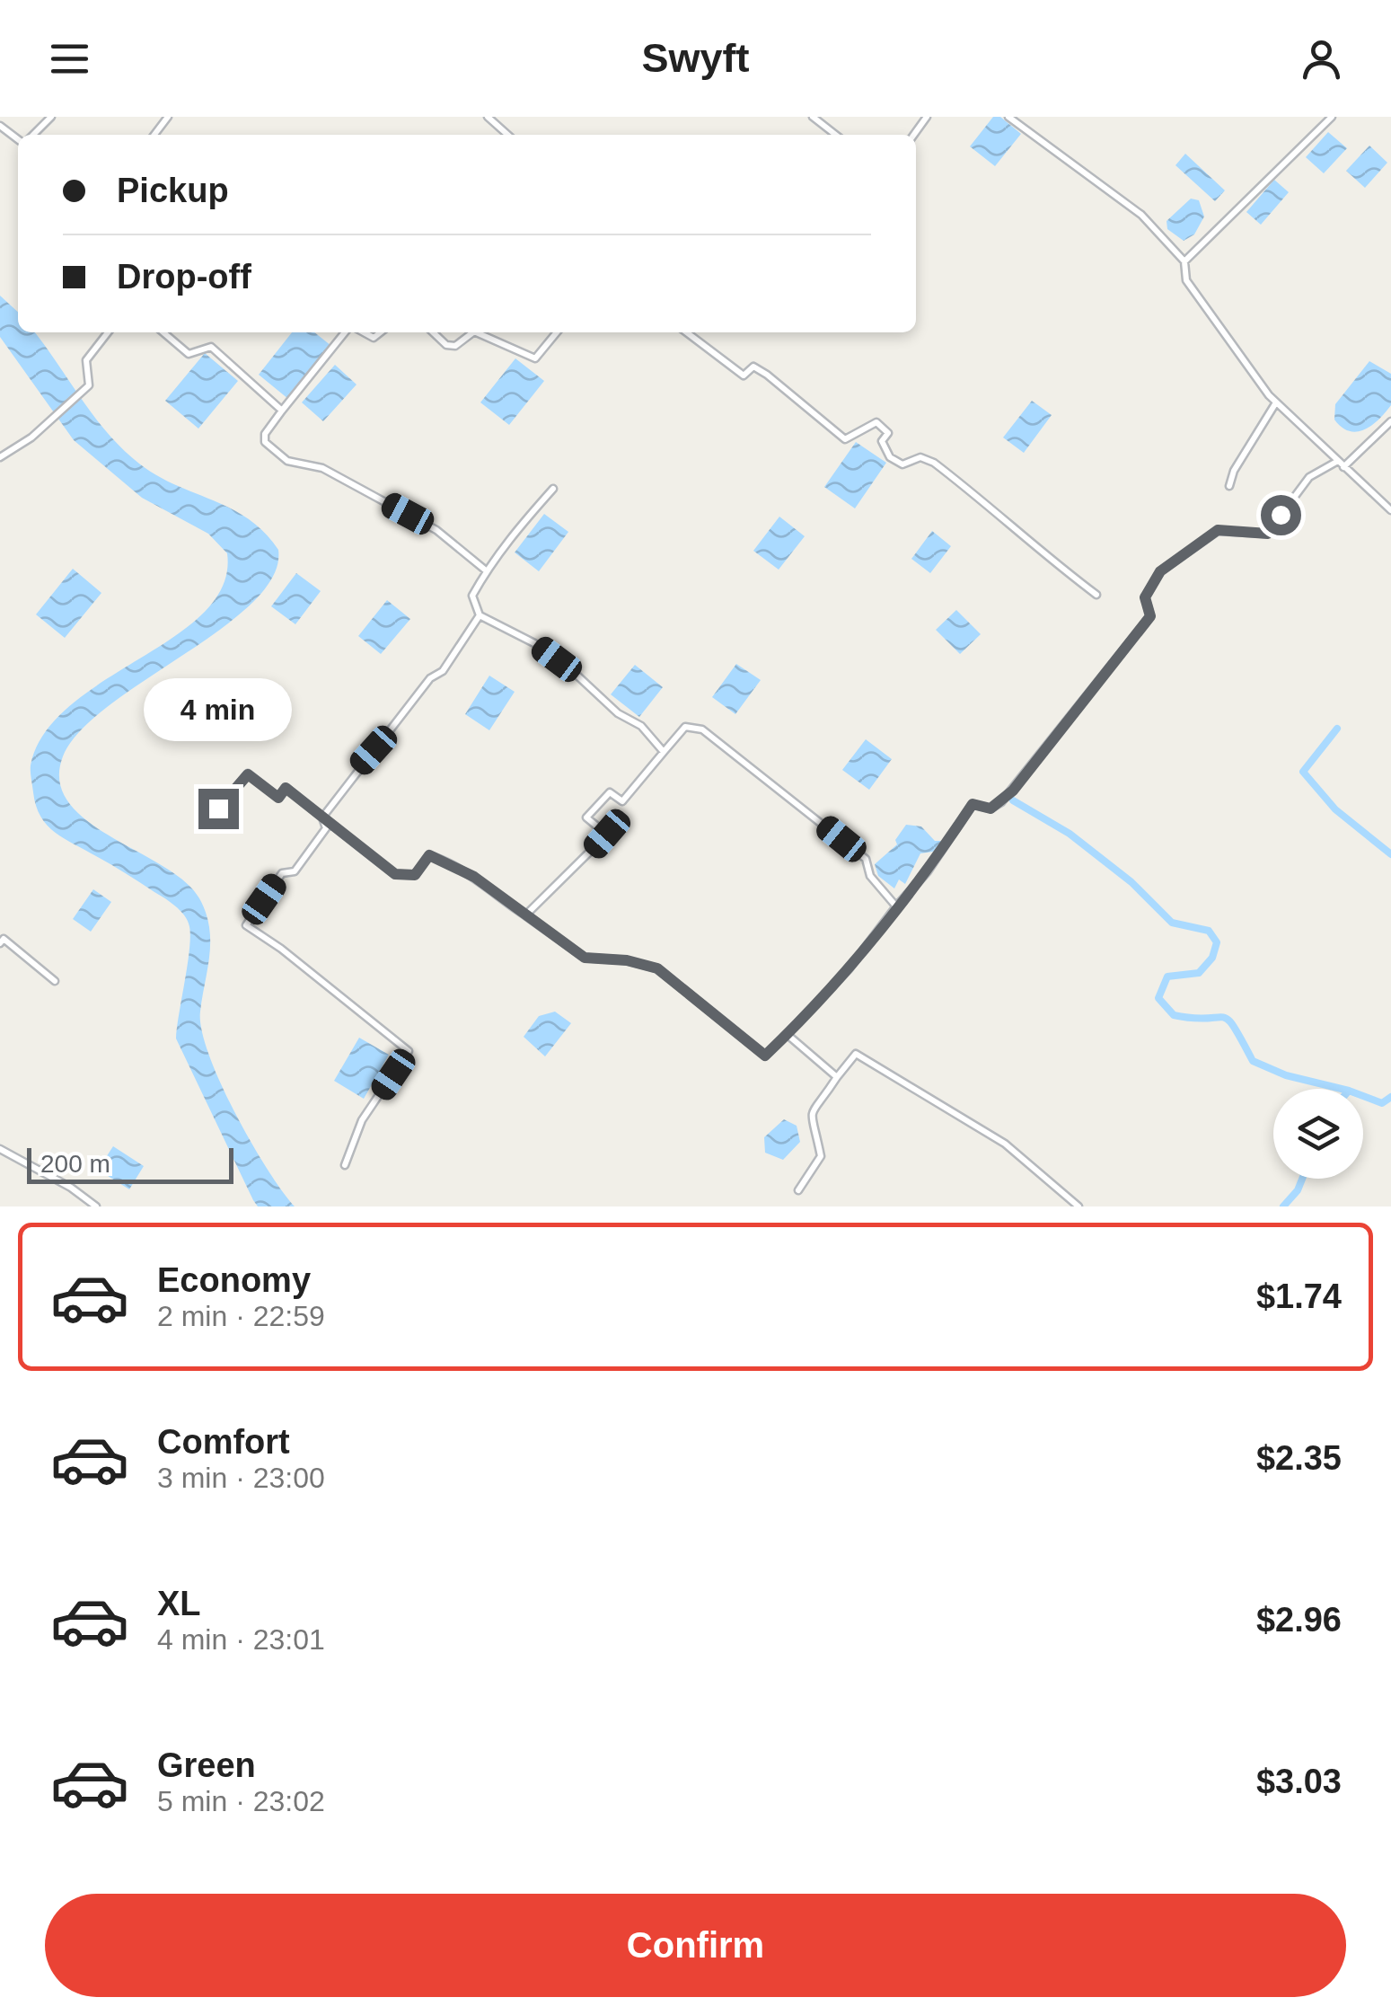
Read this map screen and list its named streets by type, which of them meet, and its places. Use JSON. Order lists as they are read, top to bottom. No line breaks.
{"scale_bar":"200 m","page":{"header":"Swyft","banner":["Pickup","Drop-off"],"bubble":"4 min","scale":"200 m","list":[{"name":"Economy","note":"2 min · 22:59","value":"$1.74"},{"name":"Comfort","note":"3 min · 23:00","value":"$2.35"},{"name":"XL","note":"4 min · 23:01","value":"$2.96"},{"name":"Green","note":"5 min · 23:02","value":"$3.03"}],"buttons":"Confirm"}}
